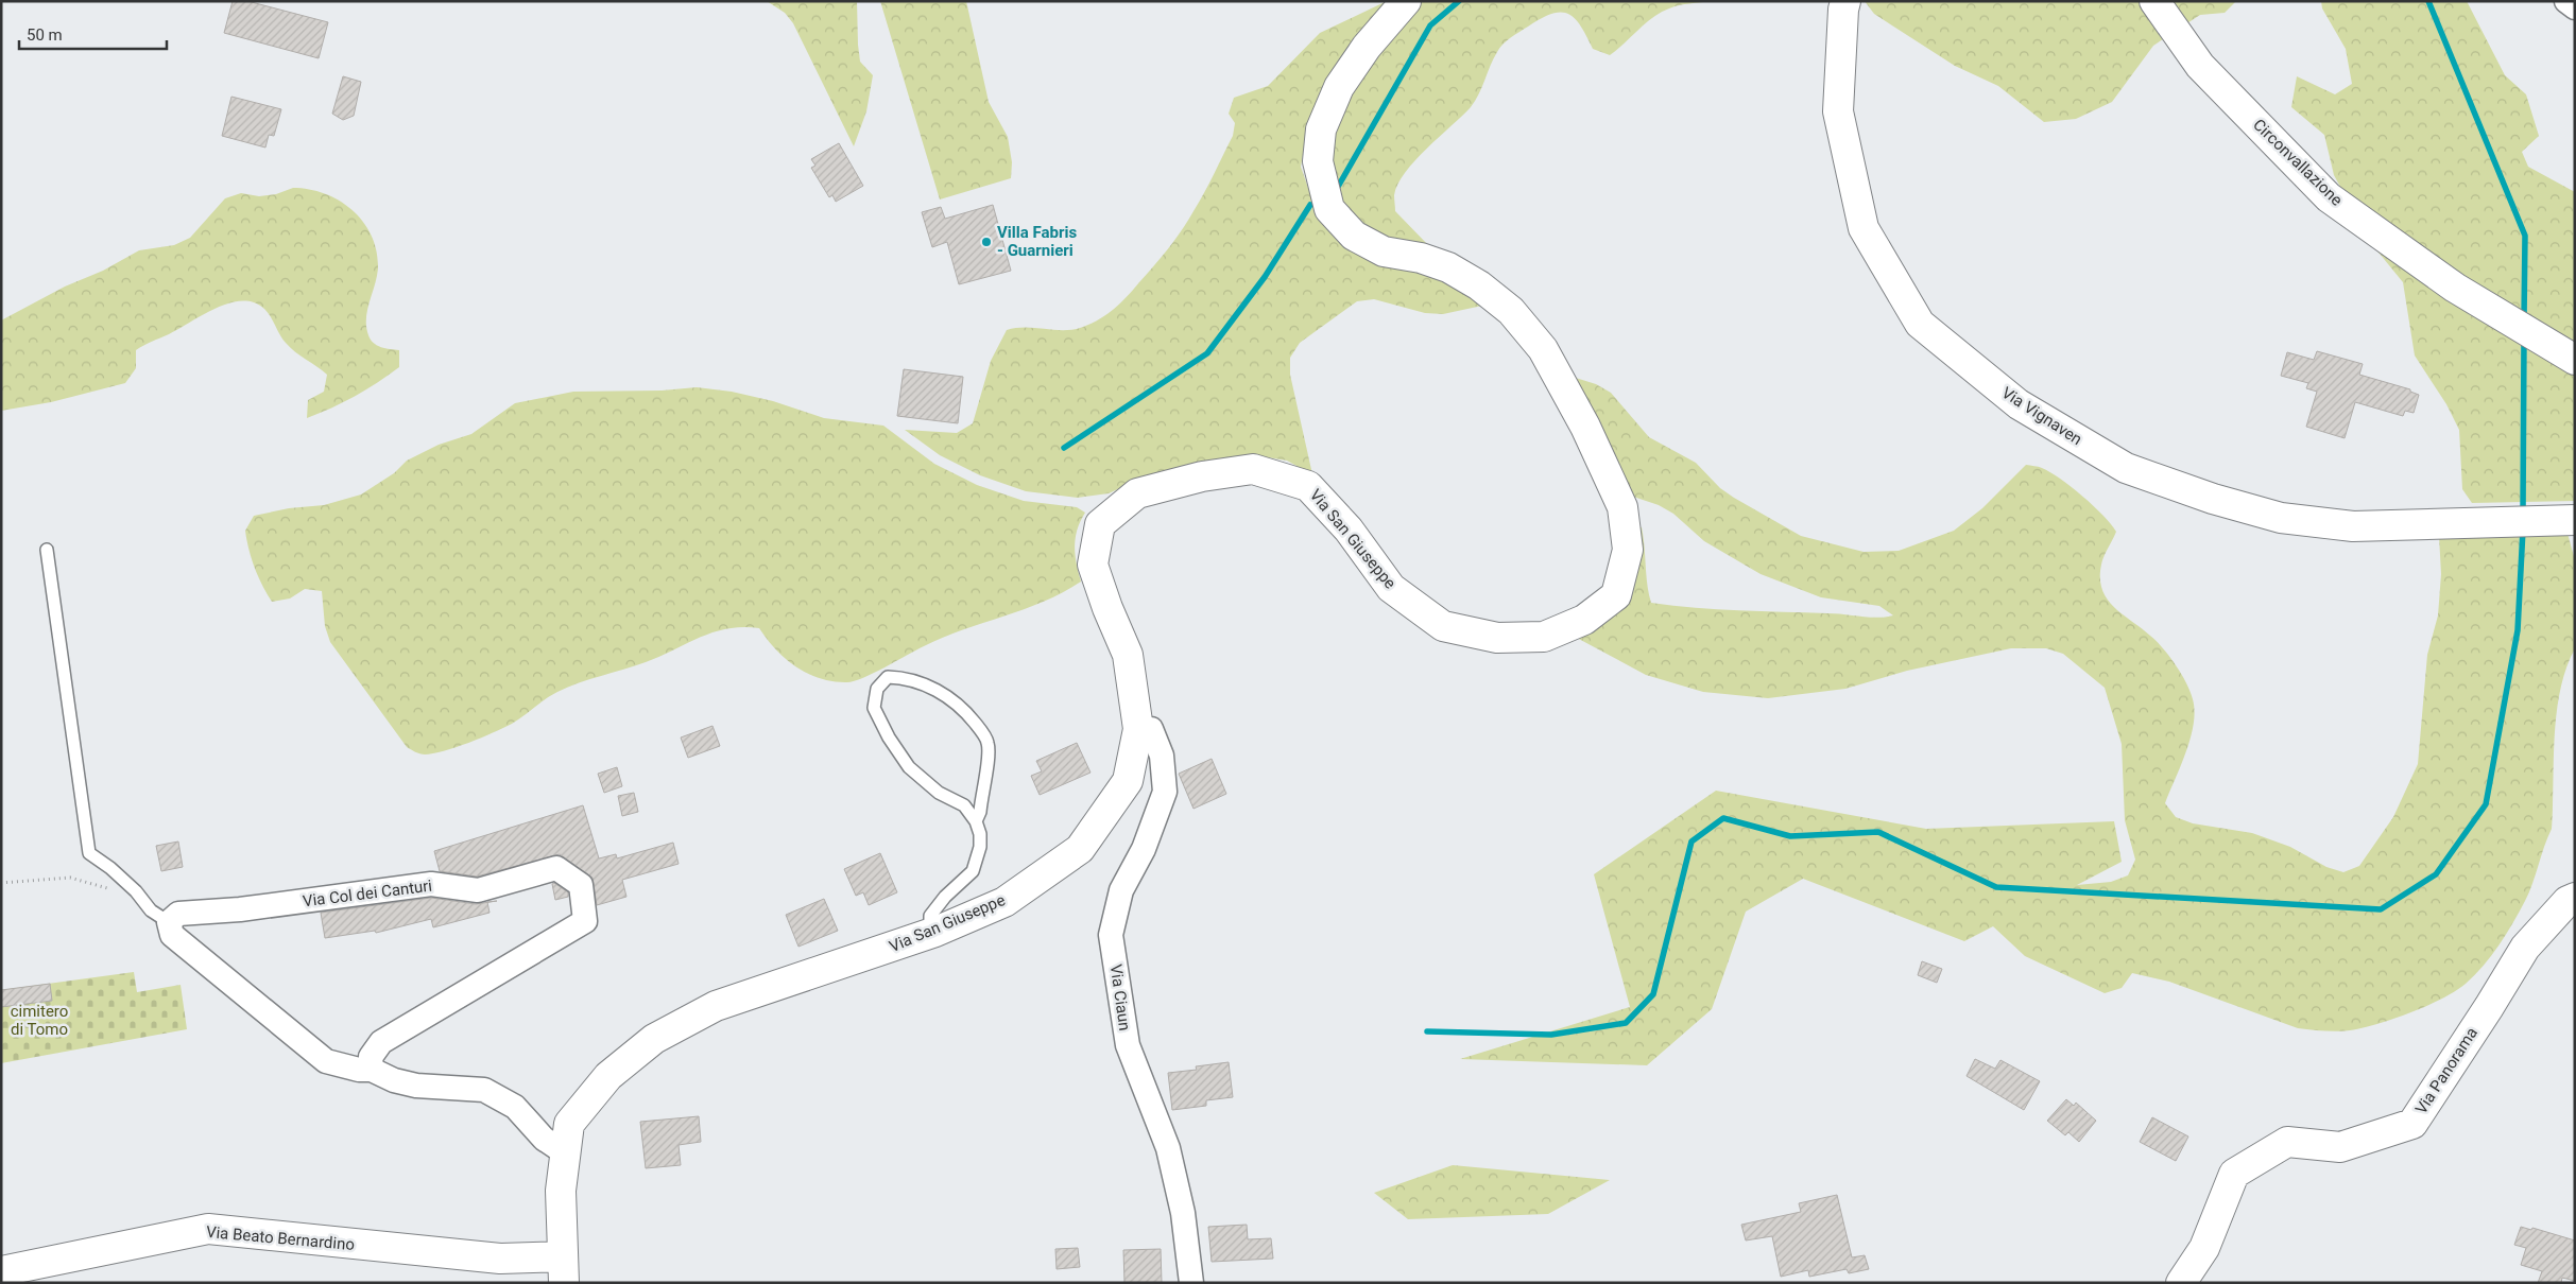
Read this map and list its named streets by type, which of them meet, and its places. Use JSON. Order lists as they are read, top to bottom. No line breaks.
{"streets":{"main road":["Circonvallazione","Via Vignaven","Via San Giuseppe","Via Panorama","Via Beato Bernardino"],"street":["Via Col dei Canturi","Via Ciaun"]},"crossings":[["Via San Giuseppe","Via Ciaun"],["Via San Giuseppe","Via Beato Bernardino"]],"parks":["cimitero di Tomo"],"places":["Villa Fabris - Guarnieri"],"scale_bar":"50 m"}
